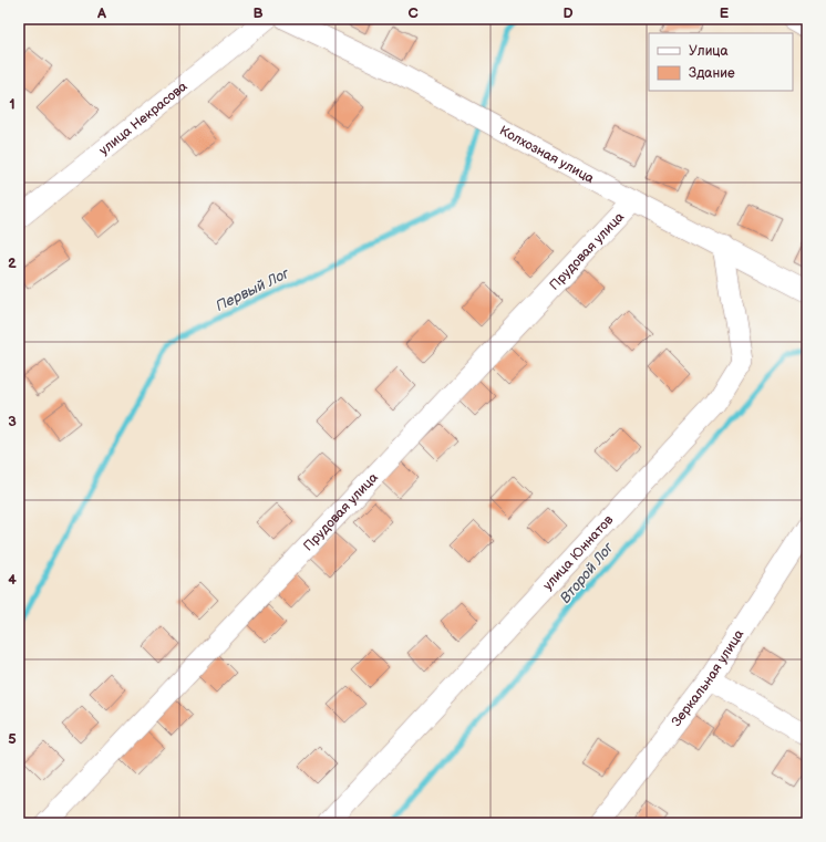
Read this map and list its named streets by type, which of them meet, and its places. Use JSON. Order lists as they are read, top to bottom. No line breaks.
{"streets":{"street":["улица Некрасова","Колхозная улица","Прудовая улица","улица Юннатов","Зеркальная улица"]},"crossings":[["Колхозная улица","Прудовая улица"],["Колхозная улица","улица Юннатов"]],"water":["Первый Лог","Второй Лог"],"legend":["Улица","Здание"],"grid":{"columns":["A","B","C","D","E"],"rows":["1","2","3","4","5"]}}
